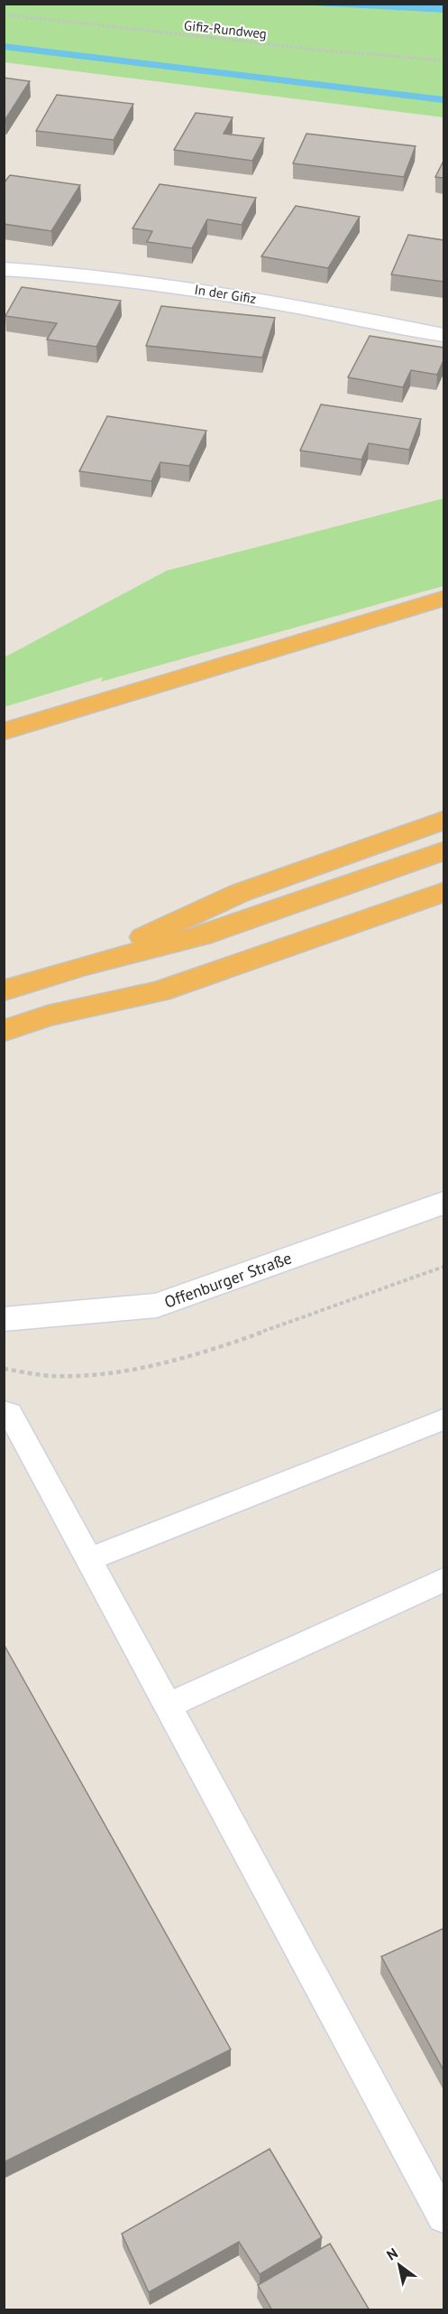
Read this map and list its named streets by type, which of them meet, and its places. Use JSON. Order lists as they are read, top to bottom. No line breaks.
{"streets":{"street":["In der Gifiz","Offenburger Straße"],"path":["Gifiz-Rundweg"]},"north":"top left"}
